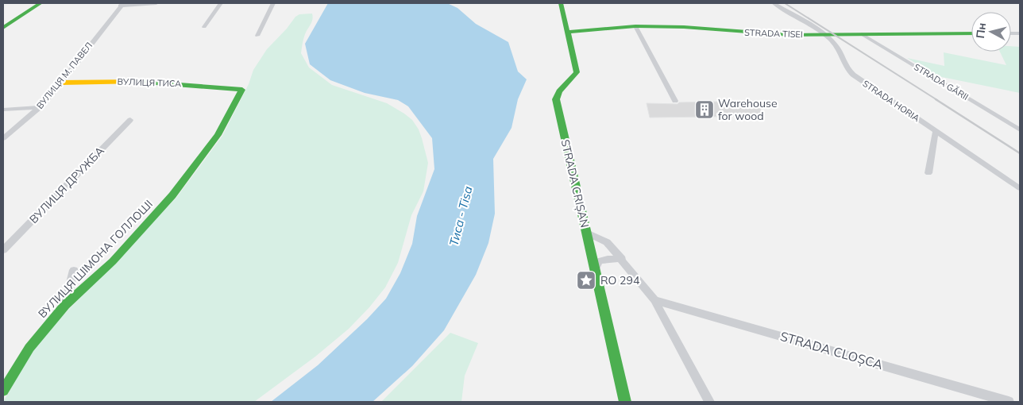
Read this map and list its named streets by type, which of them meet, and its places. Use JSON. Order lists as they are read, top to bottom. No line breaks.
{"streets":{"street":["STRADA TISEI","ВУЛИЦЯ М. ПАВЕЛ","STRADA GĂRII","ВУЛИЦЯ ТИСА","STRADA HORIA","STRADA CRIȘAN","ВУЛИЦЯ ДРУЖБА","ВУЛИЦЯ ШІМОНА ГОЛЛОШІ","STRADA CLOȘCA"]},"crossings":[["STRADA TISEI","STRADA GĂRII"],["STRADA TISEI","STRADA HORIA"],["STRADA TISEI","STRADA CRIȘAN"],["ВУЛИЦЯ М. ПАВЕЛ","ВУЛИЦЯ ТИСА"],["ВУЛИЦЯ ТИСА","ВУЛИЦЯ ШІМОНА ГОЛЛОШІ"],["STRADA CRIȘAN","STRADA CLOȘCA"]],"water":["Тиса - Tisa"],"places":{"building":["Warehouse for wood"],"place":["RO 294"]},"north":"left"}
